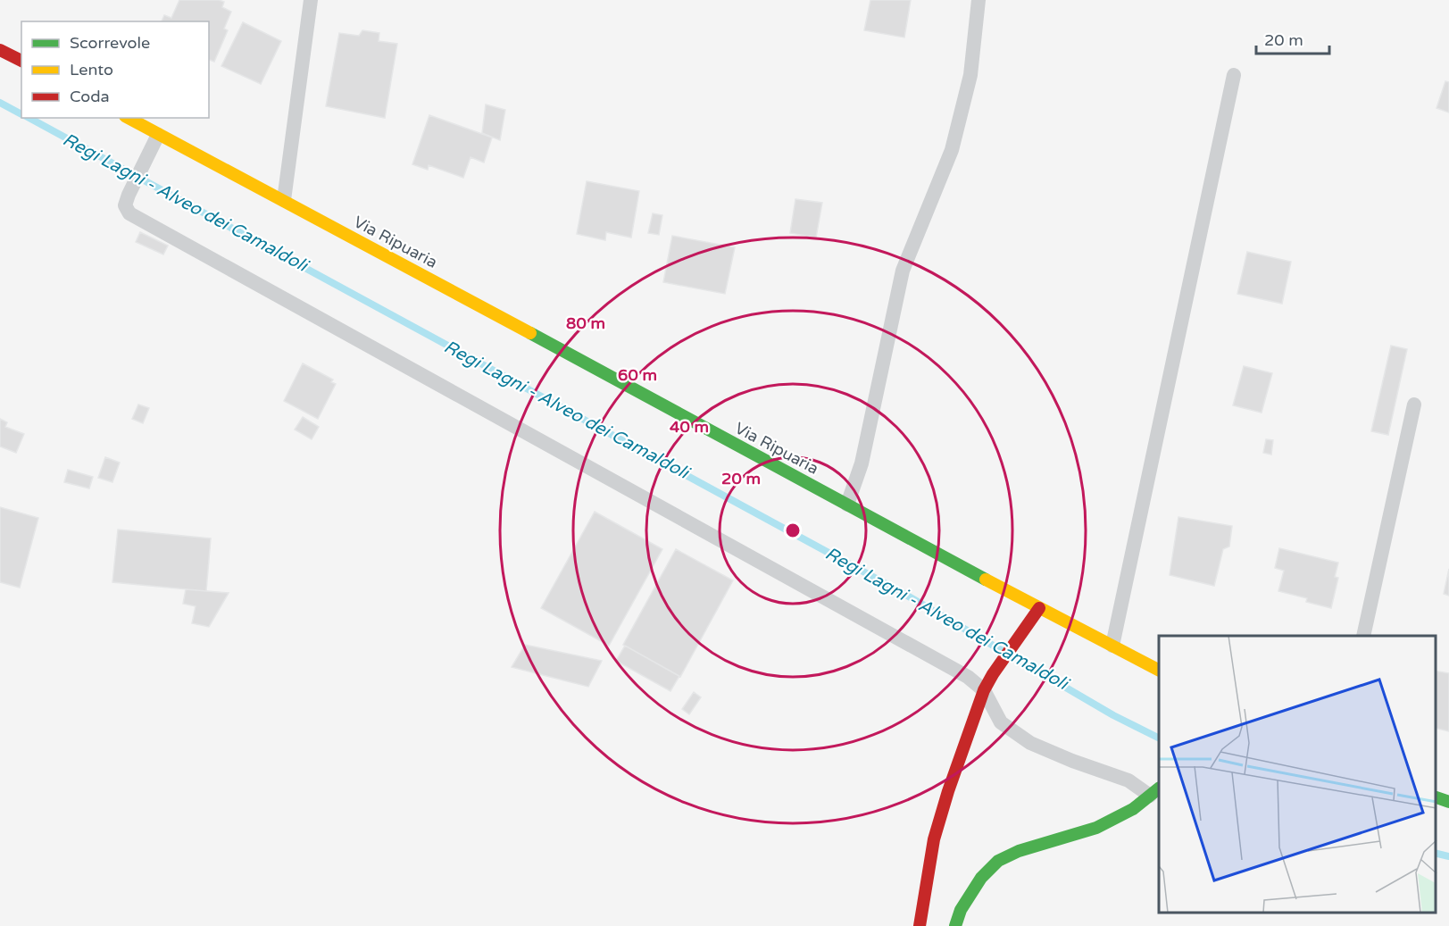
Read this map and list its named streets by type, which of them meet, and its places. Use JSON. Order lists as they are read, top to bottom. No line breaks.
{"streets":{"street":["Via Ripuaria"]},"water":["Regi Lagni - Alveo dei Camaldoli"],"legend":["Scorrevole","Lento","Coda"],"scale_bar":"20 m","rings":["80 m","60 m","40 m","20 m"]}
